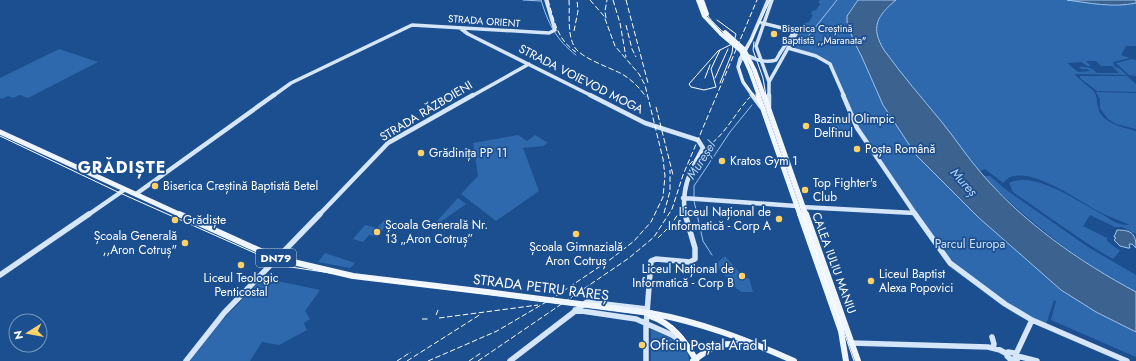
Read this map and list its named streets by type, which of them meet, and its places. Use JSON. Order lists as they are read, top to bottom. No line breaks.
{"streets":{"main road":["DN79","CALEA IULIU MANIU","STRADA PETRU RAREȘ"],"street":["STRADA ORIENT","STRADA VOIEVOD MOGA","STRADA RĂZBOIENI"]},"crossings":[["STRADA ORIENT","STRADA VOIEVOD MOGA"],["STRADA ORIENT","STRADA PETRU RAREȘ"],["STRADA VOIEVOD MOGA","STRADA RĂZBOIENI"],["STRADA RĂZBOIENI","STRADA PETRU RAREȘ"],["DN79","STRADA PETRU RAREȘ"]],"districts":["GRĂDIȘTE"],"water":["Mureșel","Mureș"],"parks":["Parcul Europa"],"places":["Biserica Creștină Baptistă ,,Maranata\"","Bazinul Olimpic Delfinul","Poșta Română","Grădinița PP 11","Kratos Gym 1","Biserica Creștină Baptistă Betel","Top Fighter's Club","Liceul Național de Informatică - Corp A","Grădiște","Școala Generală Nr. 13 „Aron Cotruș”","Școala Gimnazială Aron Cotruș","Școala Generală ,,Aron Cotruș\"","Liceul Teologic Penticostal","Liceul Național de Informatică - Corp B","Liceul Baptist Alexa Popovici","Oficiu Poștal Arad 1"],"north":"left"}
